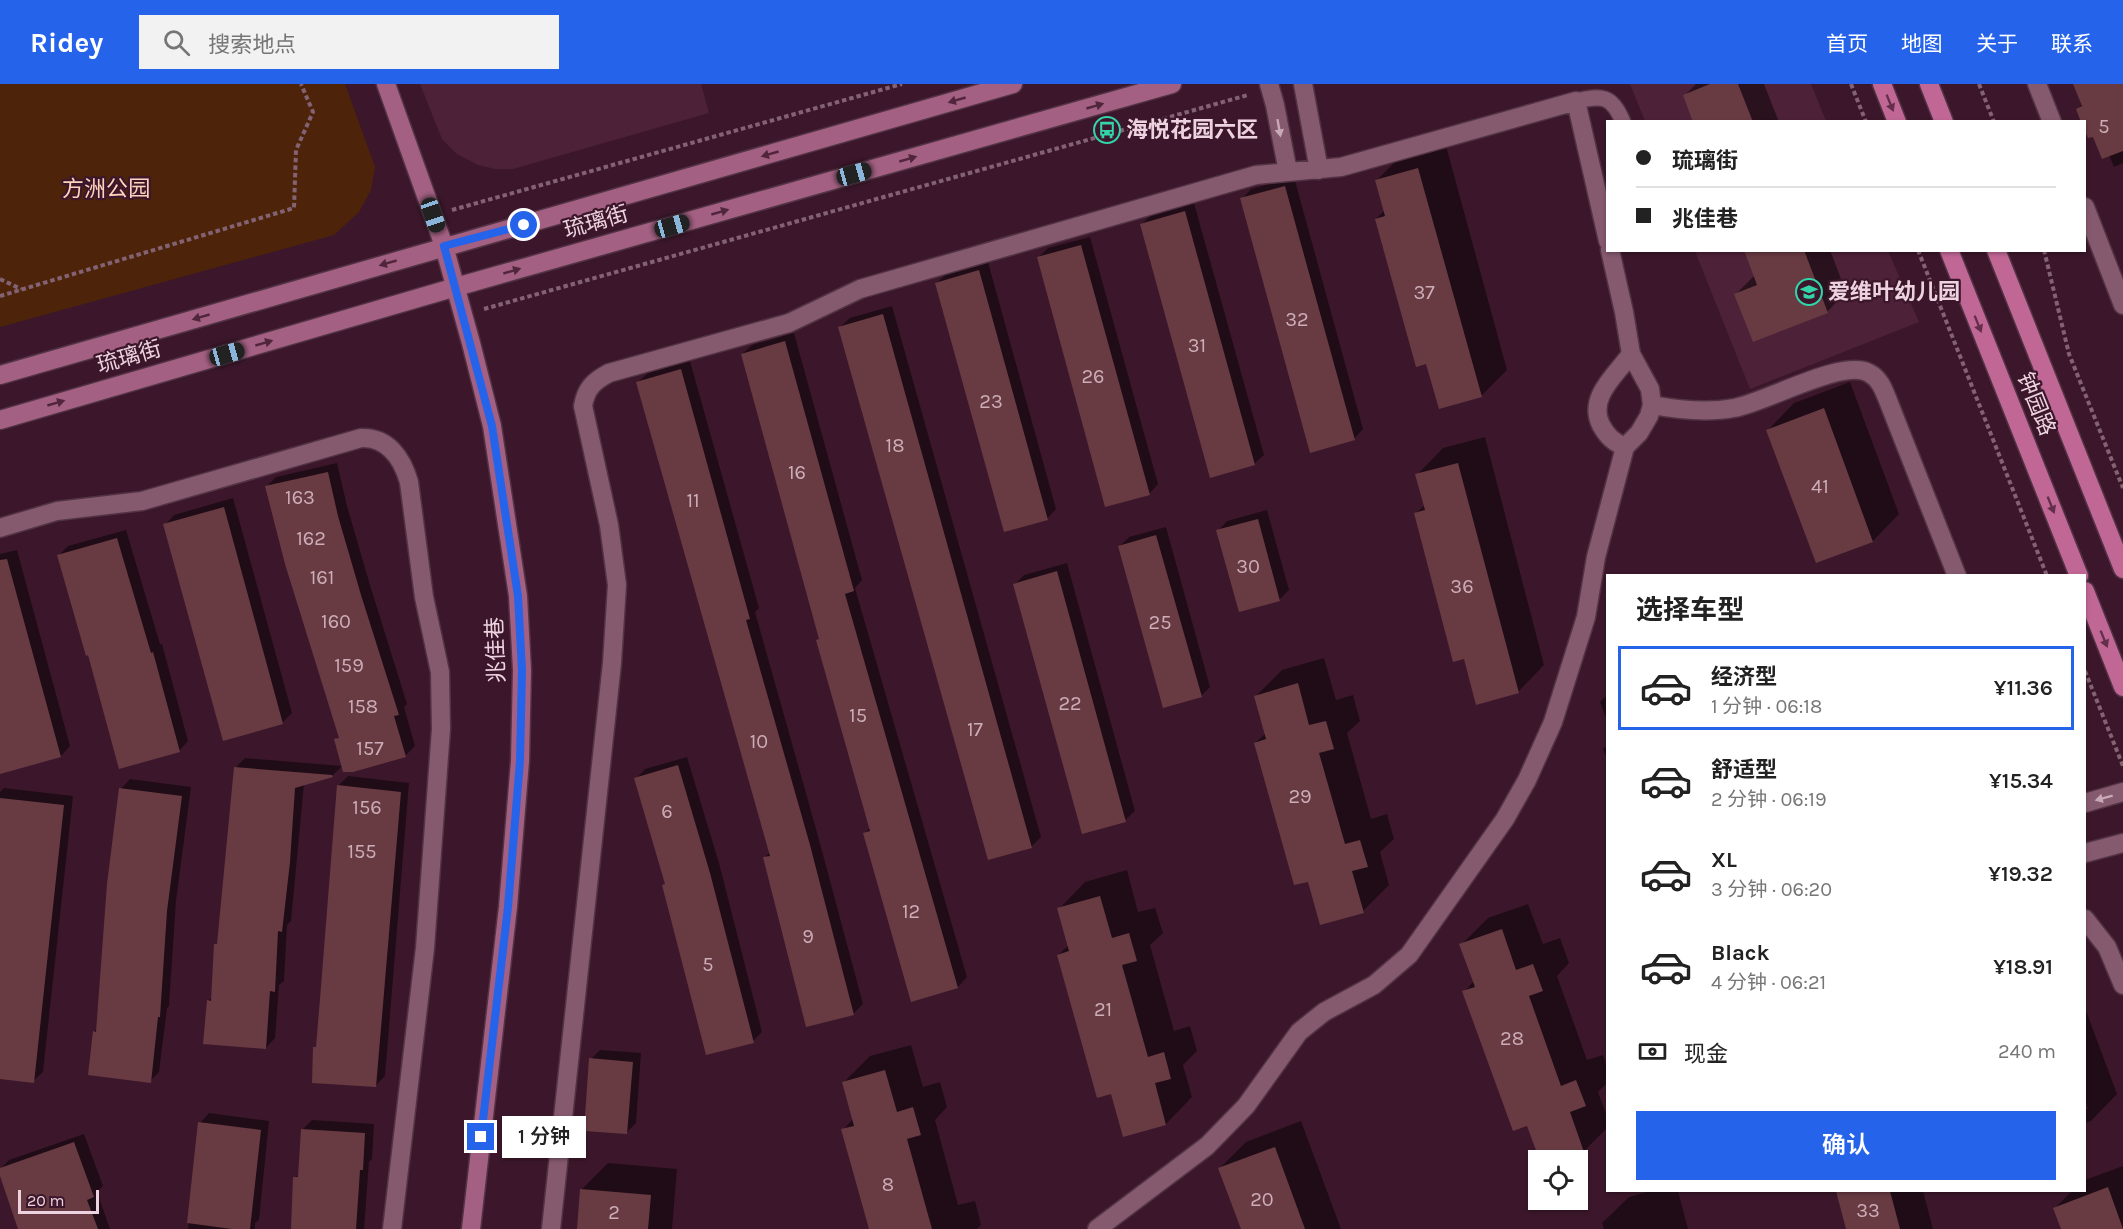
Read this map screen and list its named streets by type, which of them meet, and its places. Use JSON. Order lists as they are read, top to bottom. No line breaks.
{"streets":{"main road":["琉璃街","钟园路","兆佳巷"]},"crossings":[["琉璃街","兆佳巷"]],"parks":["方洲公园"],"places":{"bus stop":["海悦花园六区"],"school or university":["爱维叶幼儿园"]},"house_numbers":["5","37","32","31","26","23","18","16","41","163","11","162","30","161","36","160","25","159","22","158","15","17","10","157","29","156","6","155","12","9","5","21","28","8","20","33","2"],"scale_bar":"20 m","page":{"header":"Ridey","search":"搜索地点","nav":["首页","地图","关于","联系"],"banner":["琉璃街","兆佳巷"],"heading":"选择车型","list":[{"name":"经济型","note":"1 分钟 · 06:18","value":"¥11.36"},{"name":"舒适型","note":"2 分钟 · 06:19","value":"¥15.34"},{"name":"XL","note":"3 分钟 · 06:20","value":"¥19.32"},{"name":"Black","note":"4 分钟 · 06:21","value":"¥18.91"}],"pay":["现金","240 m"],"buttons":"确认","bubble":"1 分钟","scale":"20 m"}}
